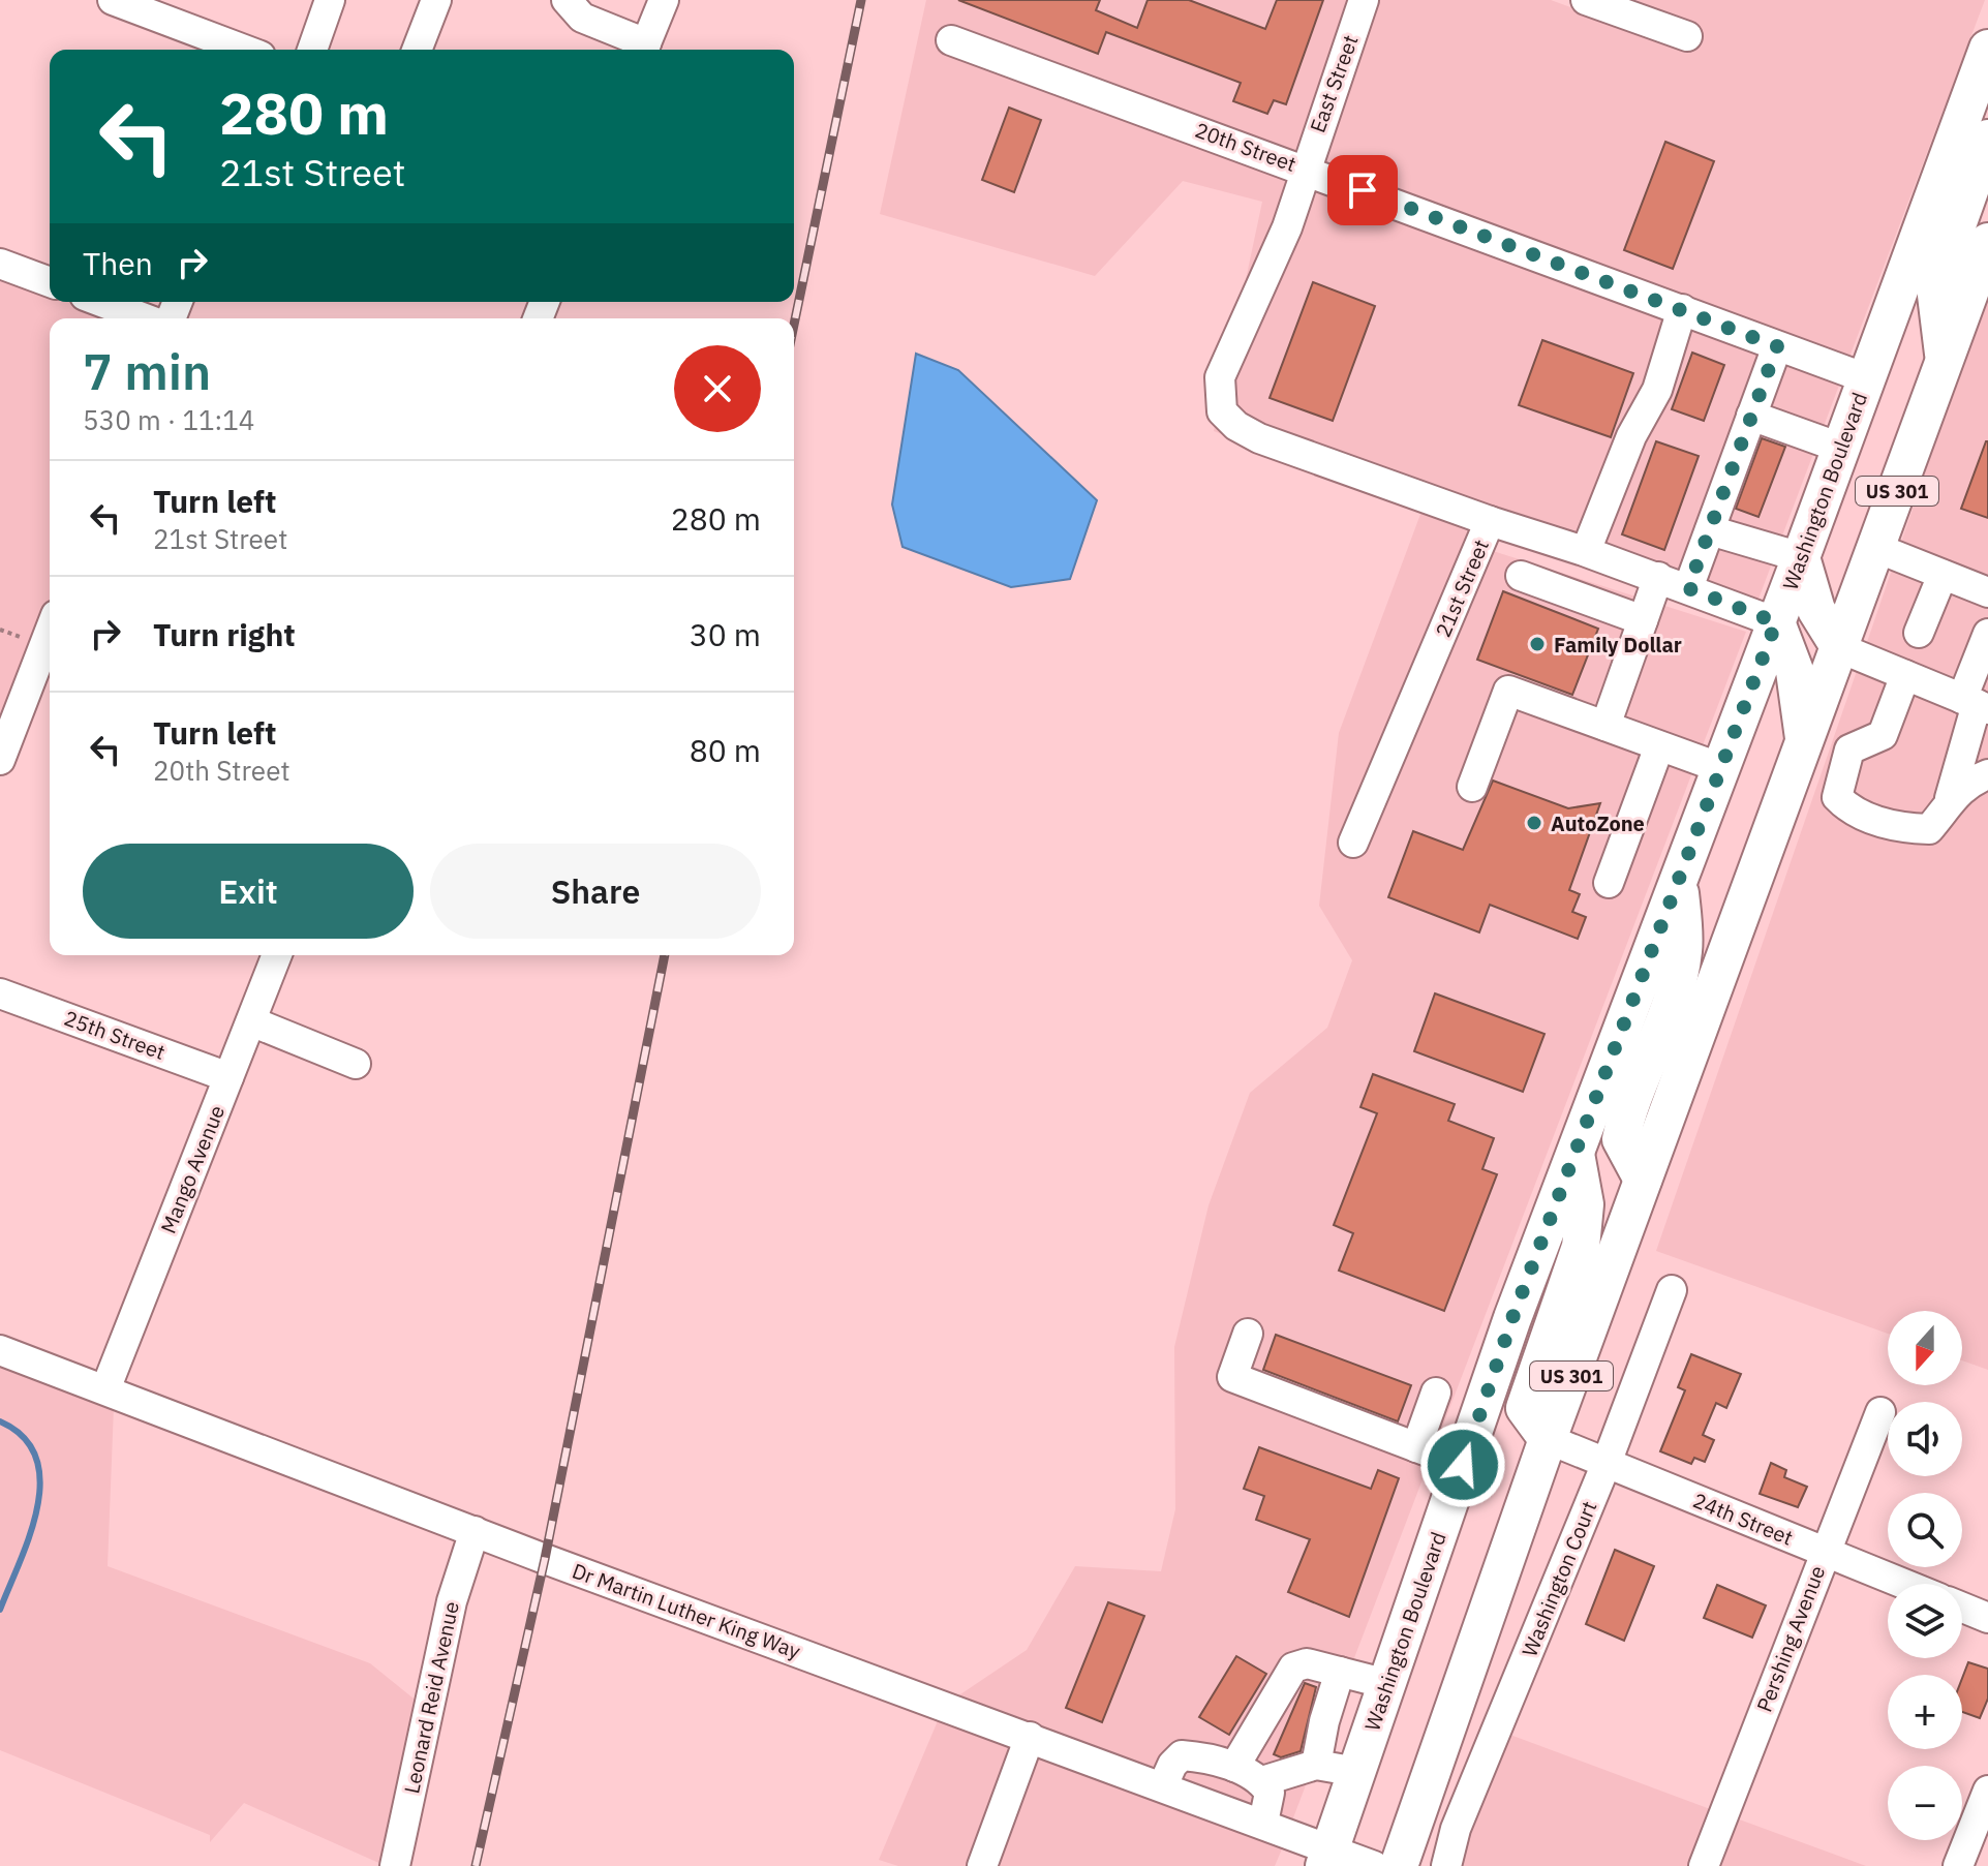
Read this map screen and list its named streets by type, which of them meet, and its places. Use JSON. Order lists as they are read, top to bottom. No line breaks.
{"streets":{"main road":["Washington Boulevard","US 301"],"street":["East Street","20th Street","21st Street","25th Street","Mango Avenue","24th Street","Washington Court","Dr Martin Luther King Way","Pershing Avenue","Leonard Reid Avenue"]},"crossings":[["East Street","20th Street"],["East Street","21st Street"],["20th Street","Washington Boulevard"],["Washington Boulevard","21st Street"],["Washington Boulevard","Dr Martin Luther King Way"],["US 301","24th Street"],["25th Street","Mango Avenue"],["Mango Avenue","Dr Martin Luther King Way"],["24th Street","Washington Court"],["24th Street","Pershing Avenue"],["Dr Martin Luther King Way","Leonard Reid Avenue"]],"places":["Family Dollar","AutoZone"],"north":"bottom","page":{"turn":["280 m","21st Street"],"then":"Then","heading":["7 min","530 m · 11:14"],"list":[{"name":"Turn left","note":"21st Street","value":"280 m"},{"name":"Turn right","value":"30 m"},{"name":"Turn left","note":"20th Street","value":"80 m"}],"buttons":["Exit","Share"],"map_buttons":["+","−"]}}
